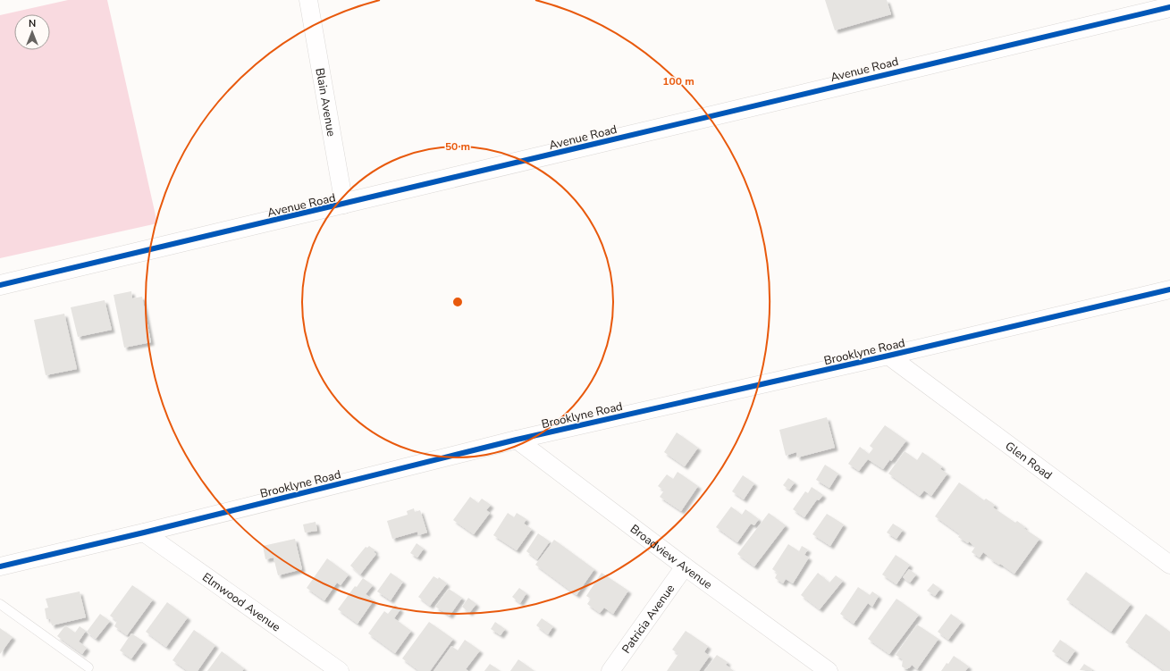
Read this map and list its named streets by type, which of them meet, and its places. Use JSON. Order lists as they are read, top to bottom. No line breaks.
{"streets":{"street":["Avenue Road","Blain Avenue","Brooklyne Road","Glen Road","Broadview Avenue","Elmwood Avenue","Patricia Avenue"]},"crossings":[["Avenue Road","Blain Avenue"],["Brooklyne Road","Glen Road"],["Brooklyne Road","Broadview Avenue"],["Brooklyne Road","Elmwood Avenue"],["Broadview Avenue","Patricia Avenue"]],"north":"top","rings":["100 m","50 m"]}
